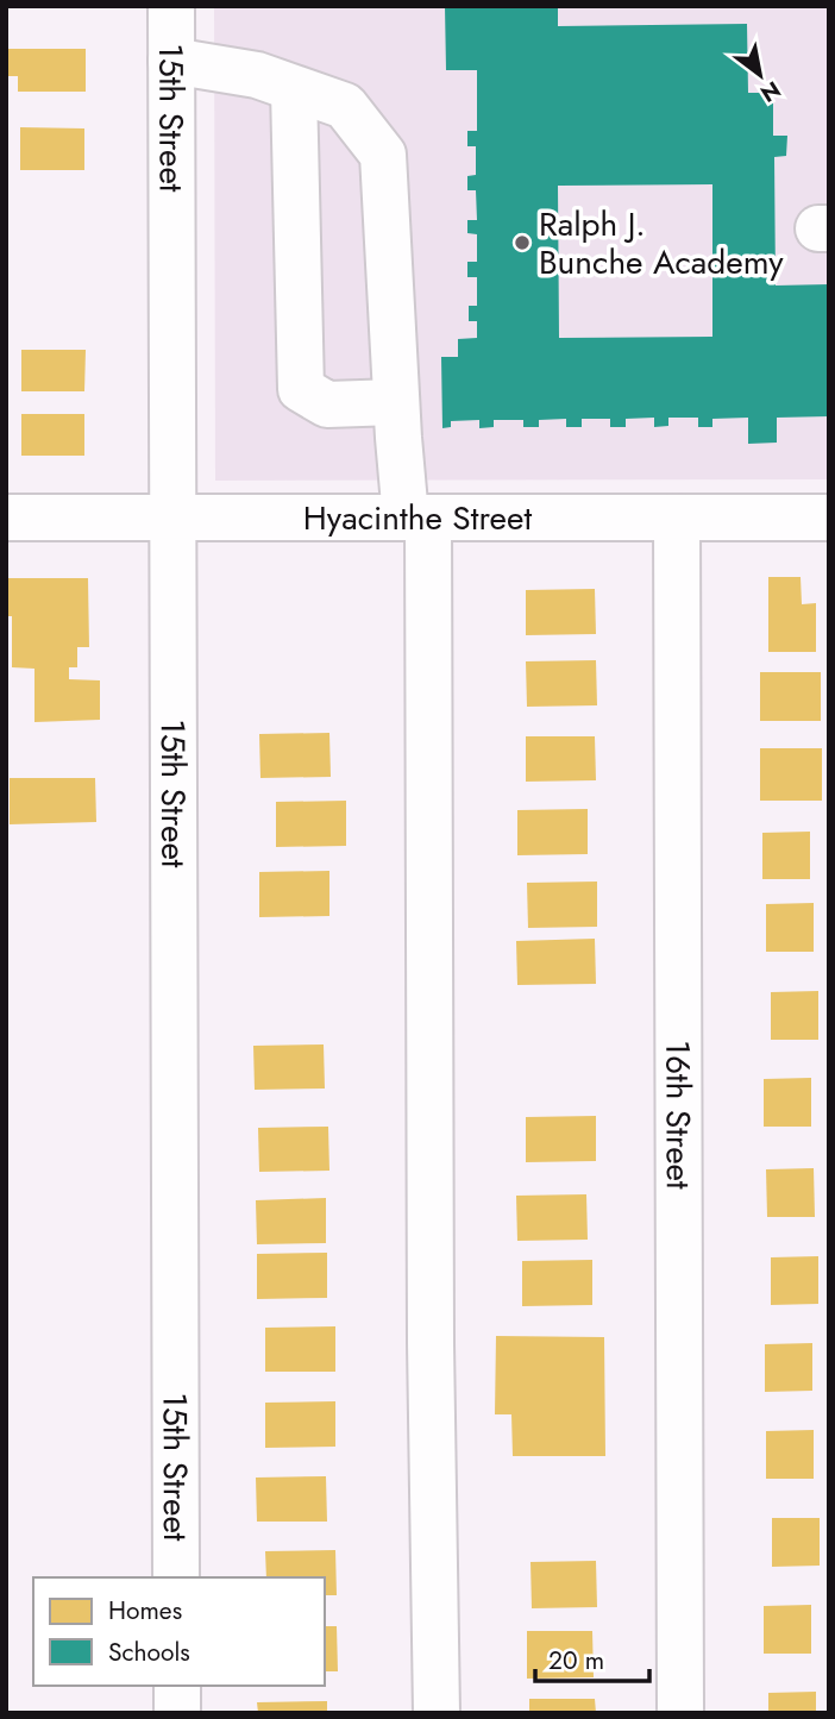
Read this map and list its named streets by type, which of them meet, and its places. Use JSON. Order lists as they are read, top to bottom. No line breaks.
{"streets":{"street":["15th Street","Hyacinthe Street","16th Street"]},"crossings":[["15th Street","Hyacinthe Street"],["Hyacinthe Street","16th Street"]],"places":["Ralph J. Bunche Academy"],"legend":["Homes","Schools"],"scale_bar":"20 m","north":"bottom right"}
